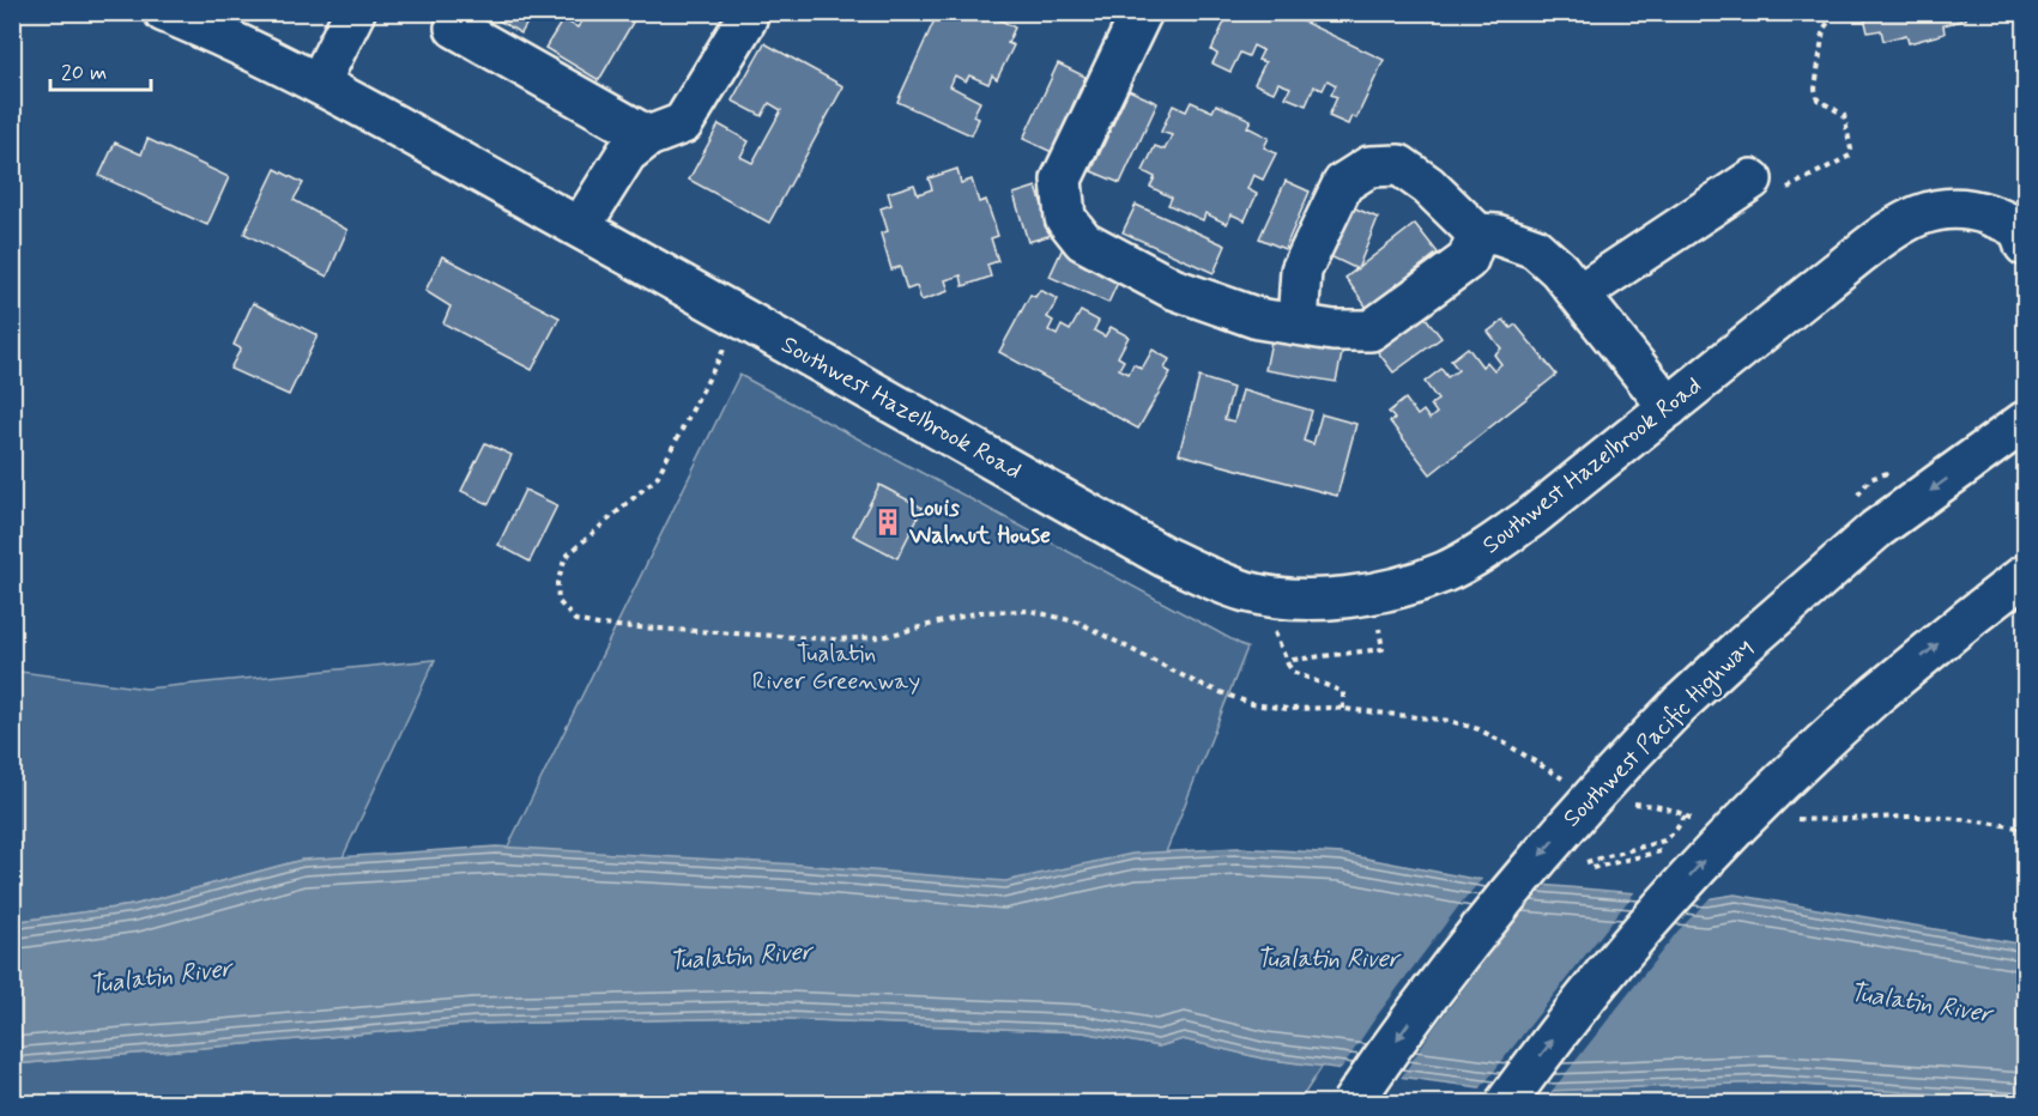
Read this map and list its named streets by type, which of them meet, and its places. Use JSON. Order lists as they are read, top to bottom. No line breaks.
{"streets":{"main road":["Southwest Hazelbrook Road","Southwest Pacific Highway"]},"water":["Tualatin River"],"parks":["Tualatin River Greenway"],"places":{"building":["Louis Walnut House"]},"scale_bar":"20 m"}
